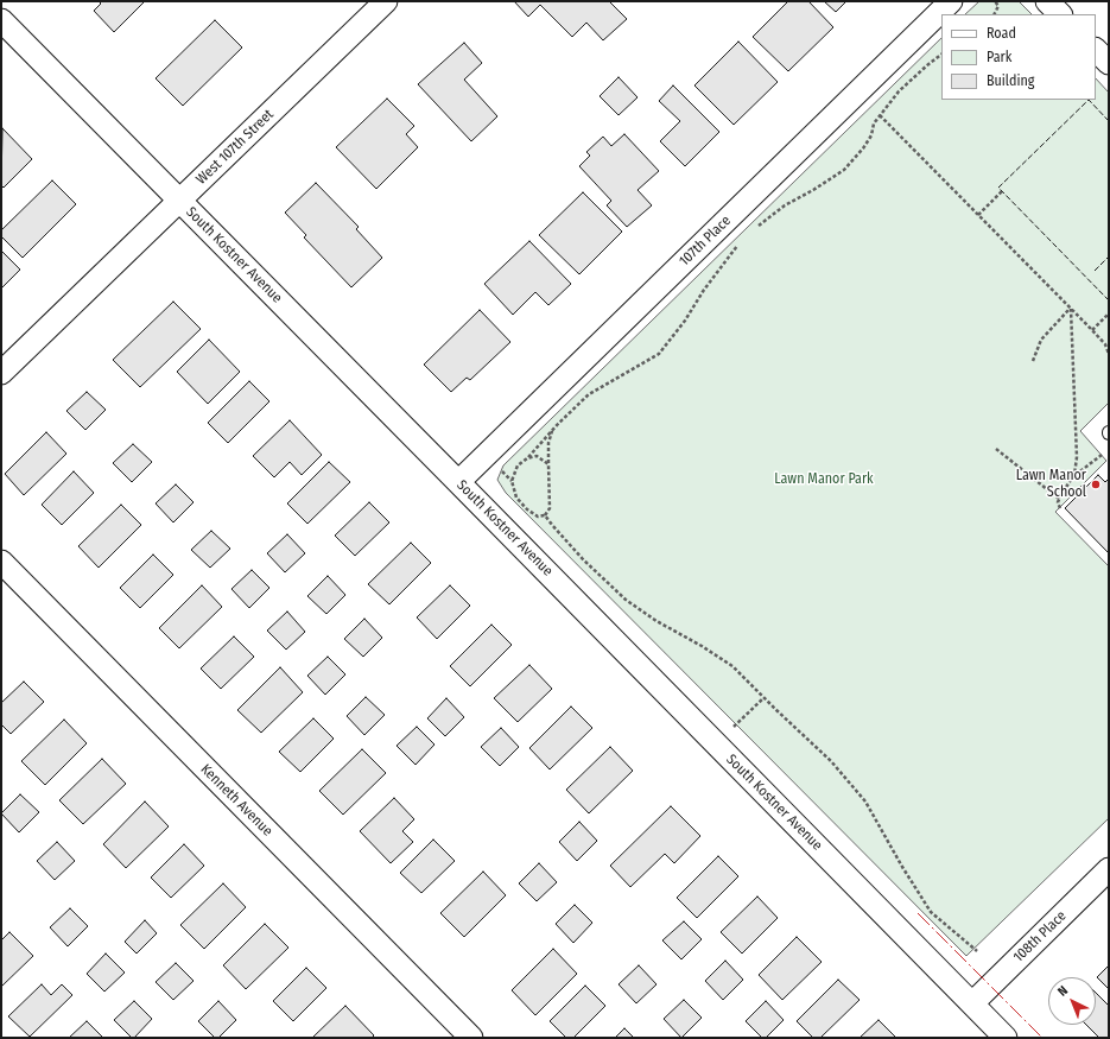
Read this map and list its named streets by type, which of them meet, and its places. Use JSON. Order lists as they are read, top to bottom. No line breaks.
{"streets":{"street":["West 107th Street","107th Place","South Kostner Avenue","Kenneth Avenue","108th Place"]},"crossings":[["West 107th Street","South Kostner Avenue"],["107th Place","South Kostner Avenue"],["South Kostner Avenue","108th Place"]],"parks":["Lawn Manor Park"],"places":["Lawn Manor School"],"legend":["Road","Park","Building"],"north":"top left"}
